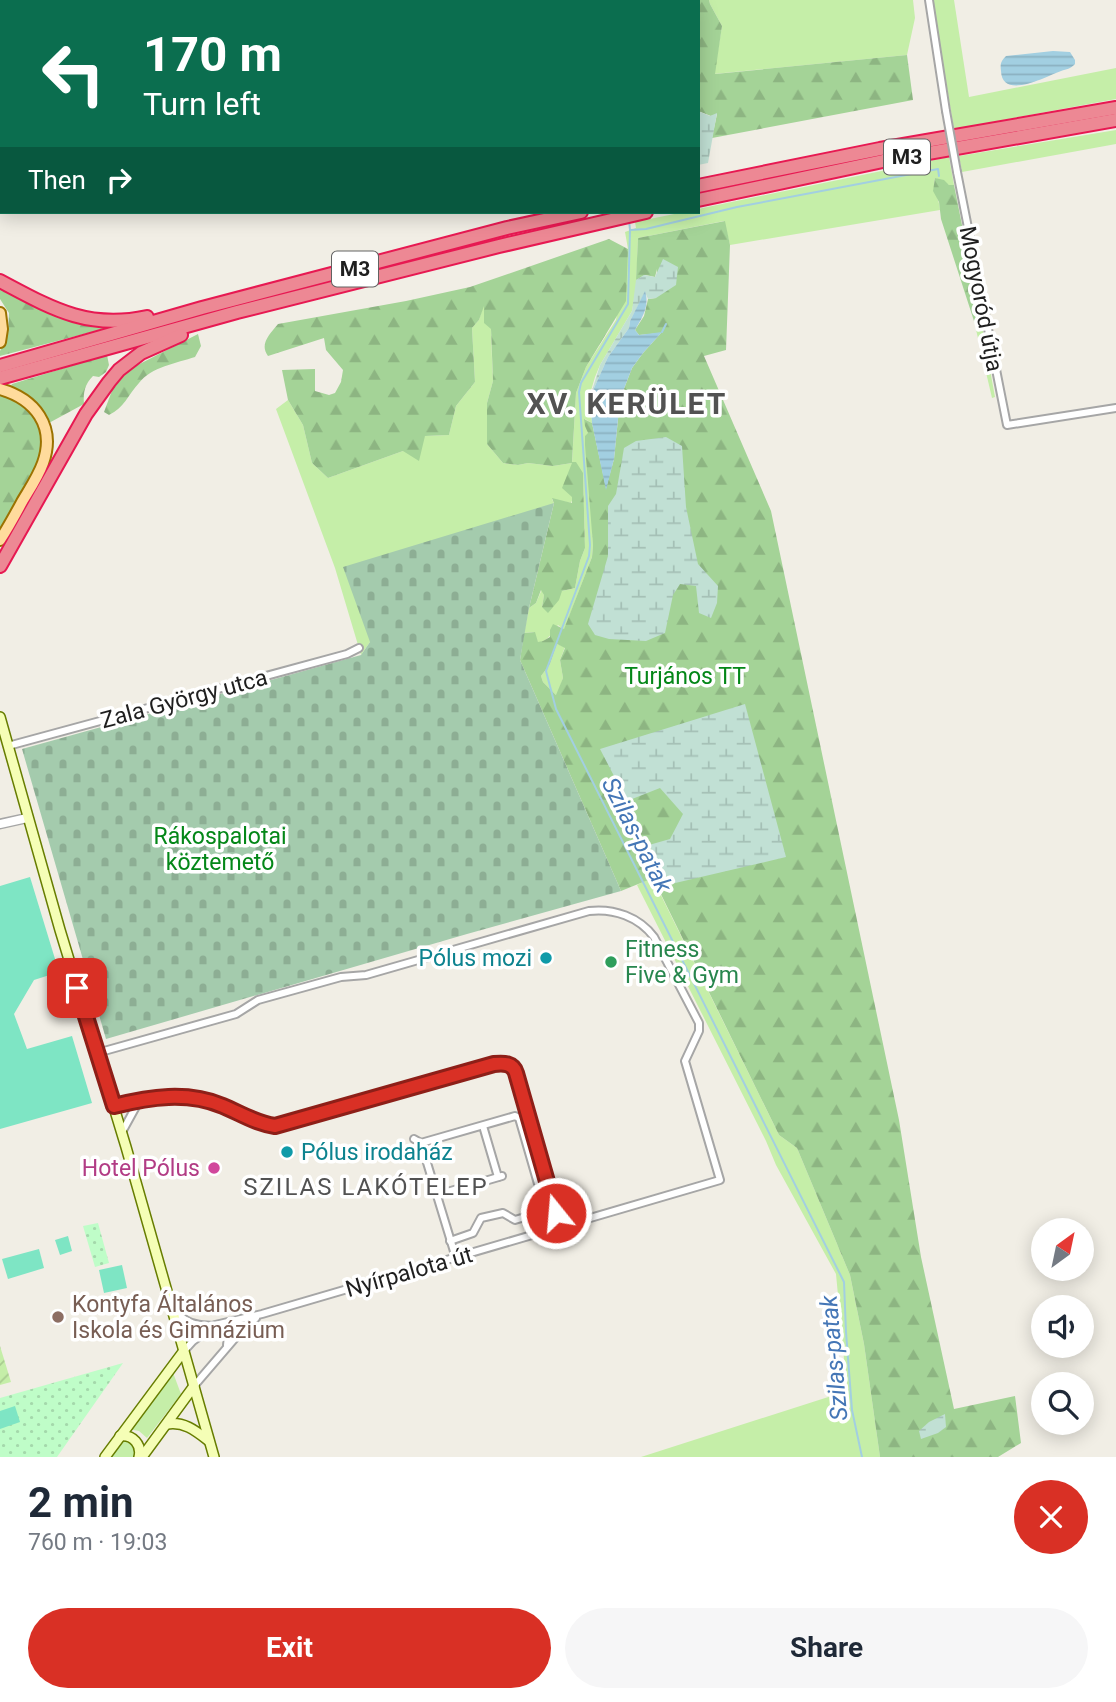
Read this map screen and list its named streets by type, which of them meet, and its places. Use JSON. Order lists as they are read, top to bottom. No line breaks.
{"streets":{"highway":["M3"],"main road":["Nyírpalota út"],"street":["Mogyoród útja","Zala György utca"]},"districts":["XV. KERÜLET","SZILAS LAKÓTELEP"],"water":["Szilas-patak"],"parks":["Turjános TT","Rákospalotai köztemető"],"places":["Pólus mozi","Fitness Five & Gym","Pólus irodaház","Hotel Pólus","Kontyfa Általános Iskola és Gimnázium"],"north":"top right","page":{"turn":["170 m","Turn left"],"then":"Then","heading":["2 min","760 m · 19:03"],"buttons":["Exit","Share"]}}
